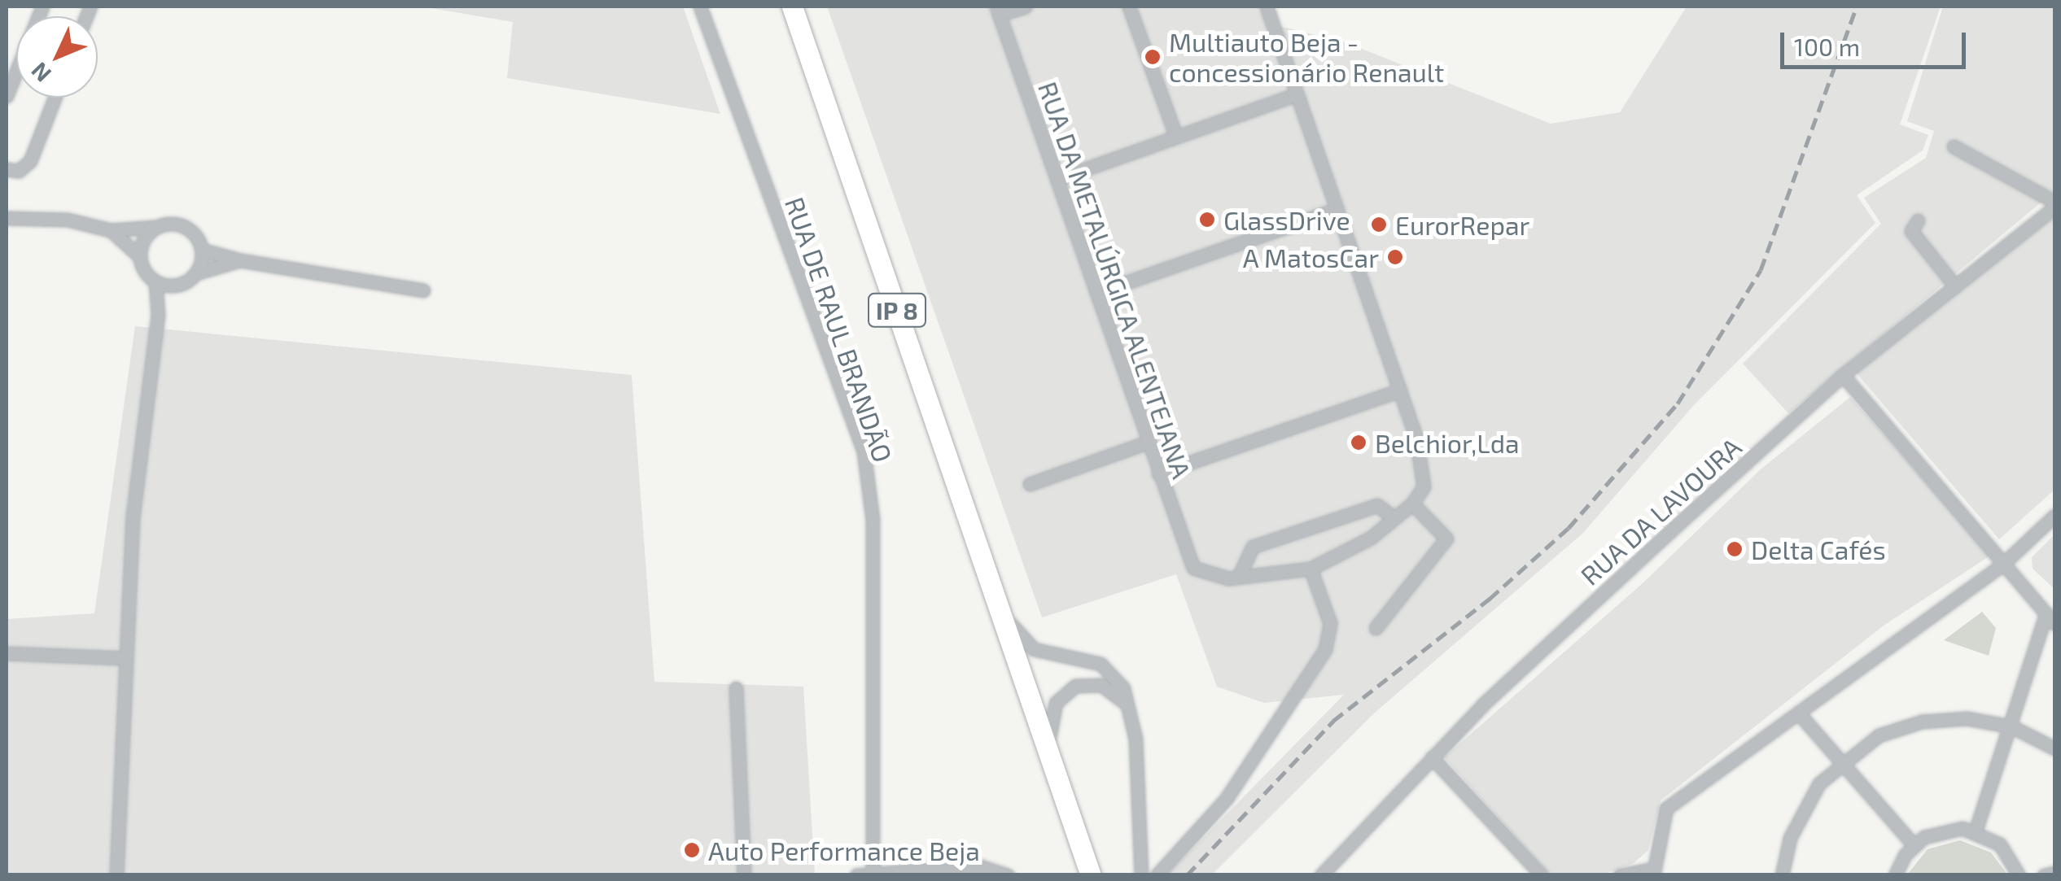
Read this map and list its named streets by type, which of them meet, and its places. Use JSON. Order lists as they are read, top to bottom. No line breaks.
{"streets":{"main road":["IP 8"],"street":["RUA DA METALÚRGICA ALENTEJANA","RUA DE RAUL BRANDÃO","RUA DA LAVOURA"]},"places":["Multiauto Beja - concessionário Renault","GlassDrive","EurorRepar","A MatosCar","Belchior,Lda","Delta Cafés","Auto Performance Beja"],"scale_bar":"100 m","north":"bottom left"}
